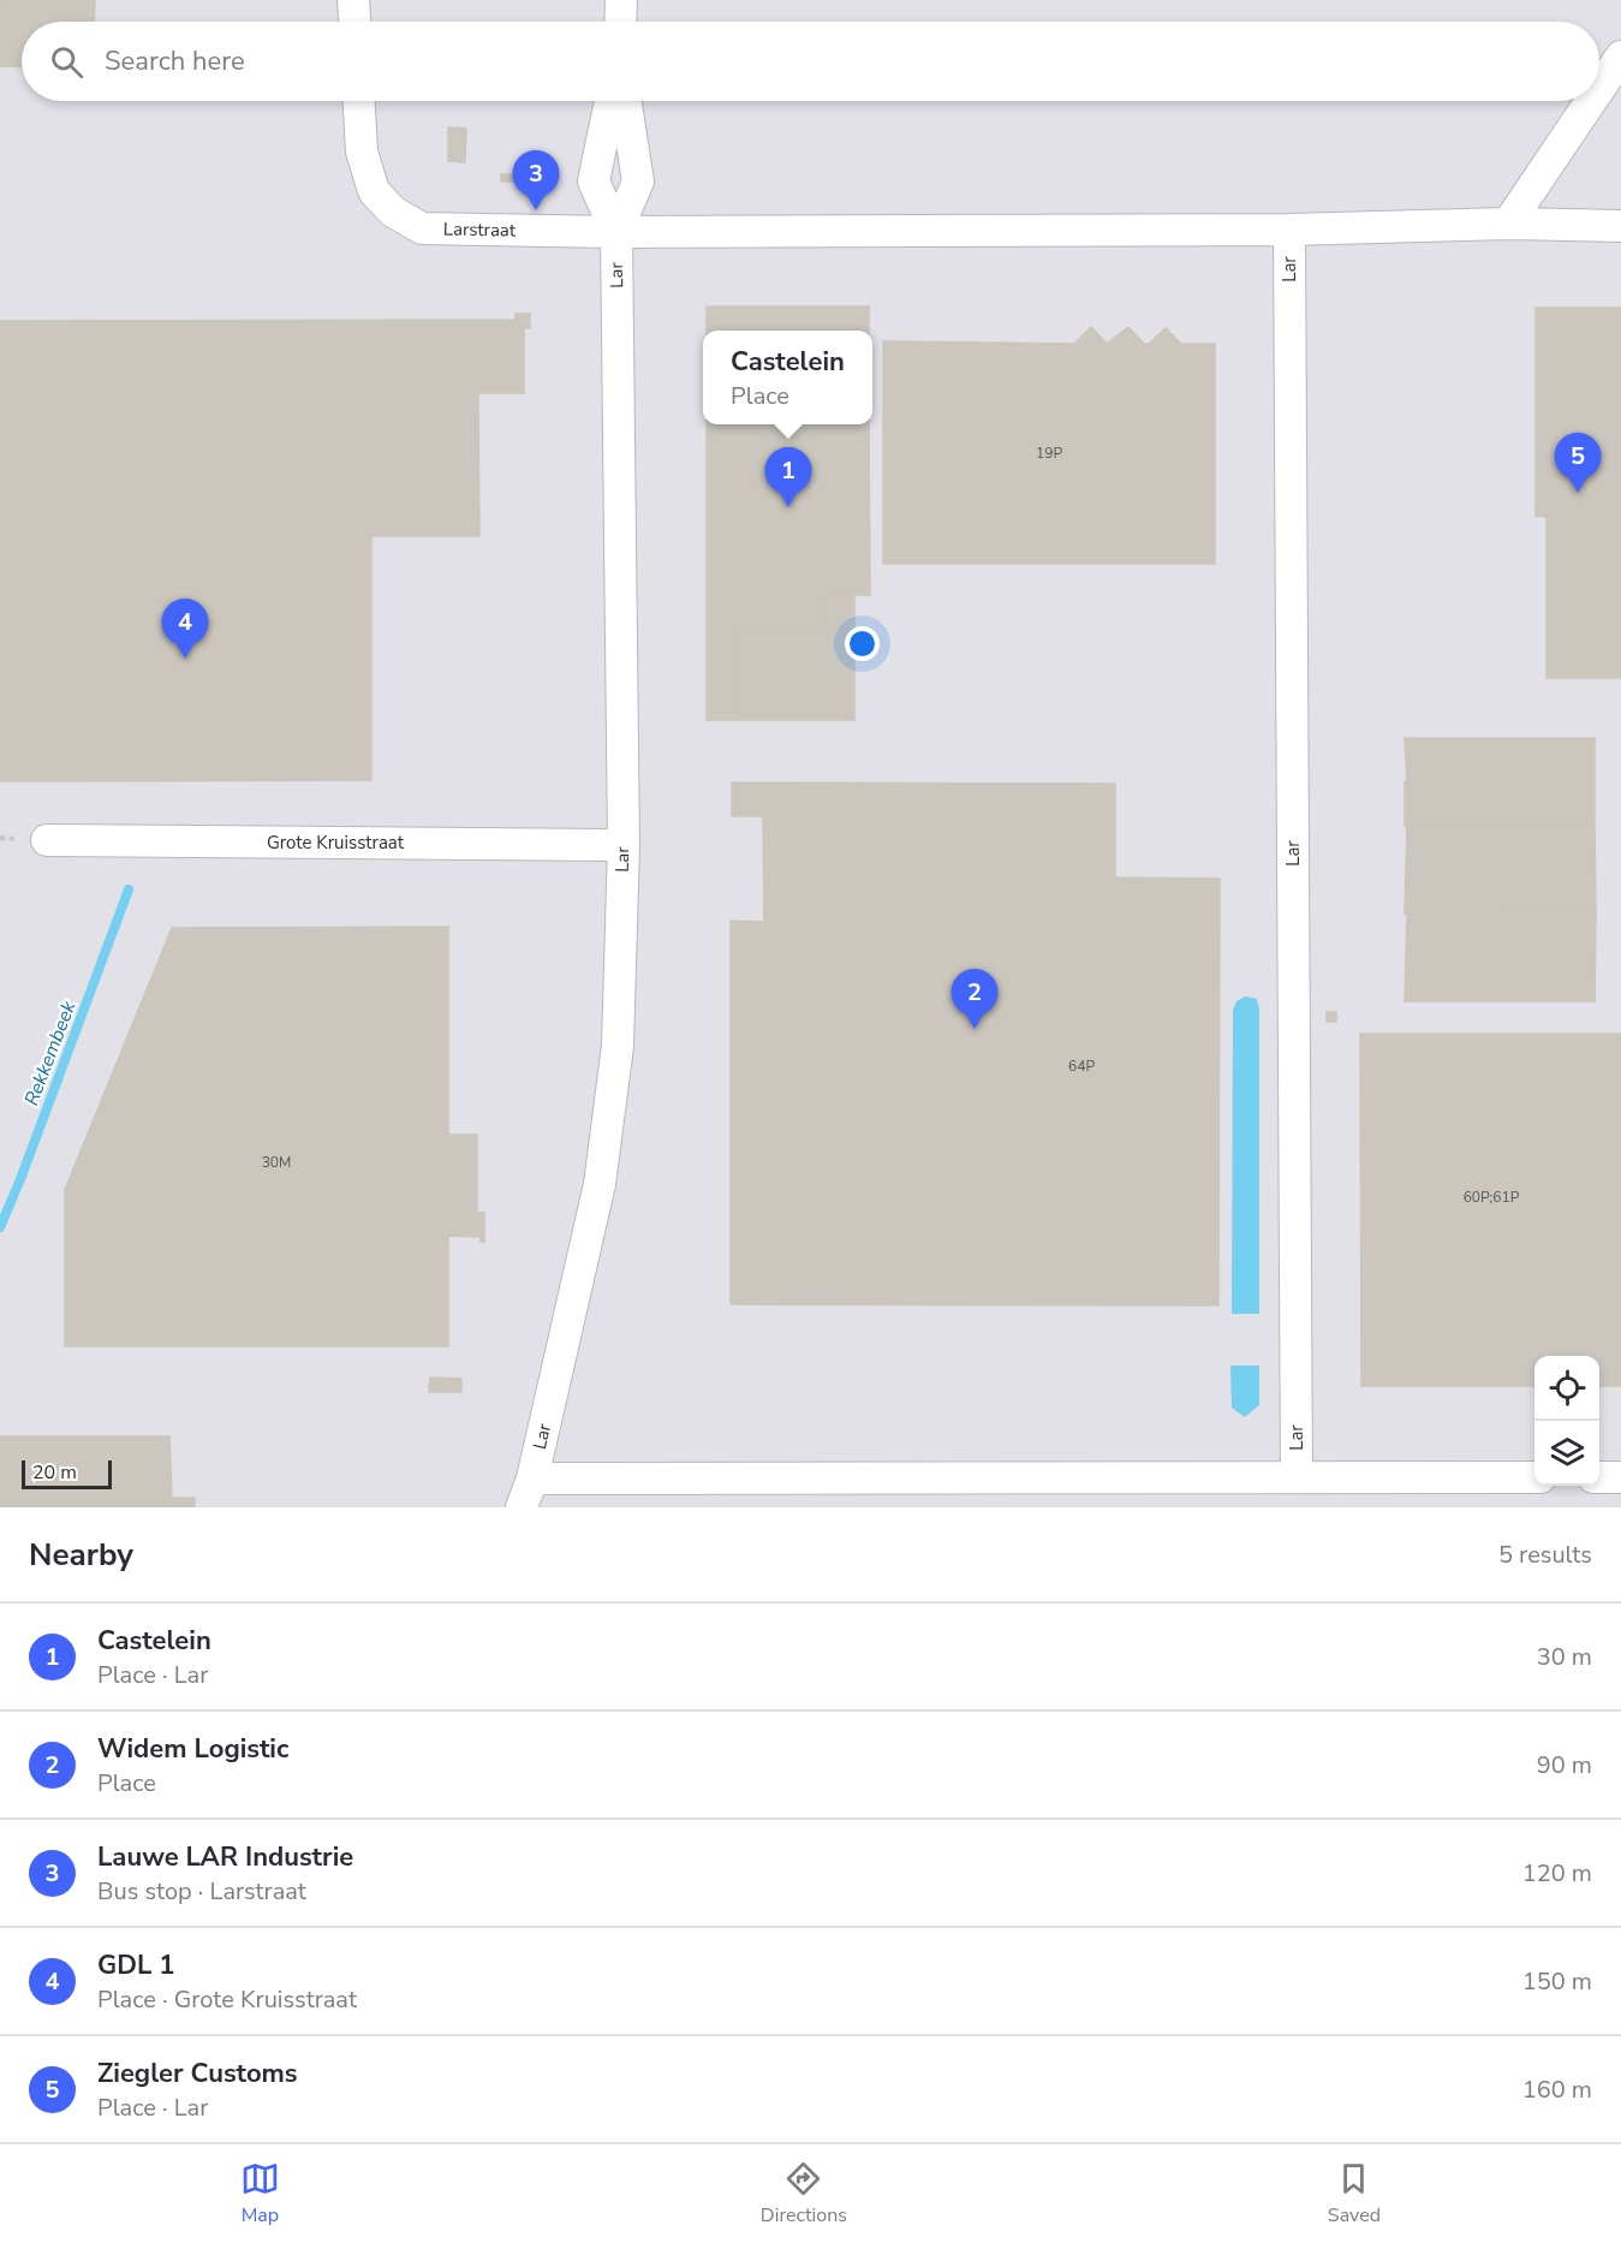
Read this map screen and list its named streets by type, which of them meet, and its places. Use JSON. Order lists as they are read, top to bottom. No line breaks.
{"streets":{"street":["Larstraat","Lar","Grote Kruisstraat"]},"crossings":[["Larstraat","Lar"],["Lar","Grote Kruisstraat"]],"water":["Rekkembeek"],"house_numbers":["19P","64P","30M","60P;61P"],"scale_bar":"20 m","page":{"search":"Search here","pins":["3","5","1","4","2"],"popup":["Castelein","Place"],"scale":"20 m","heading":["Nearby","5 results"],"list":[{"mark":"1","name":"Castelein","note":"Place · Lar","value":"30 m"},{"mark":"2","name":"Widem Logistic","note":"Place","value":"90 m"},{"mark":"3","name":"Lauwe LAR Industrie","note":"Bus stop · Larstraat","value":"120 m"},{"mark":"4","name":"GDL 1","note":"Place · Grote Kruisstraat","value":"150 m"},{"mark":"5","name":"Ziegler Customs","note":"Place · Lar","value":"160 m"}],"nav":["Map","Directions","Saved"]}}
